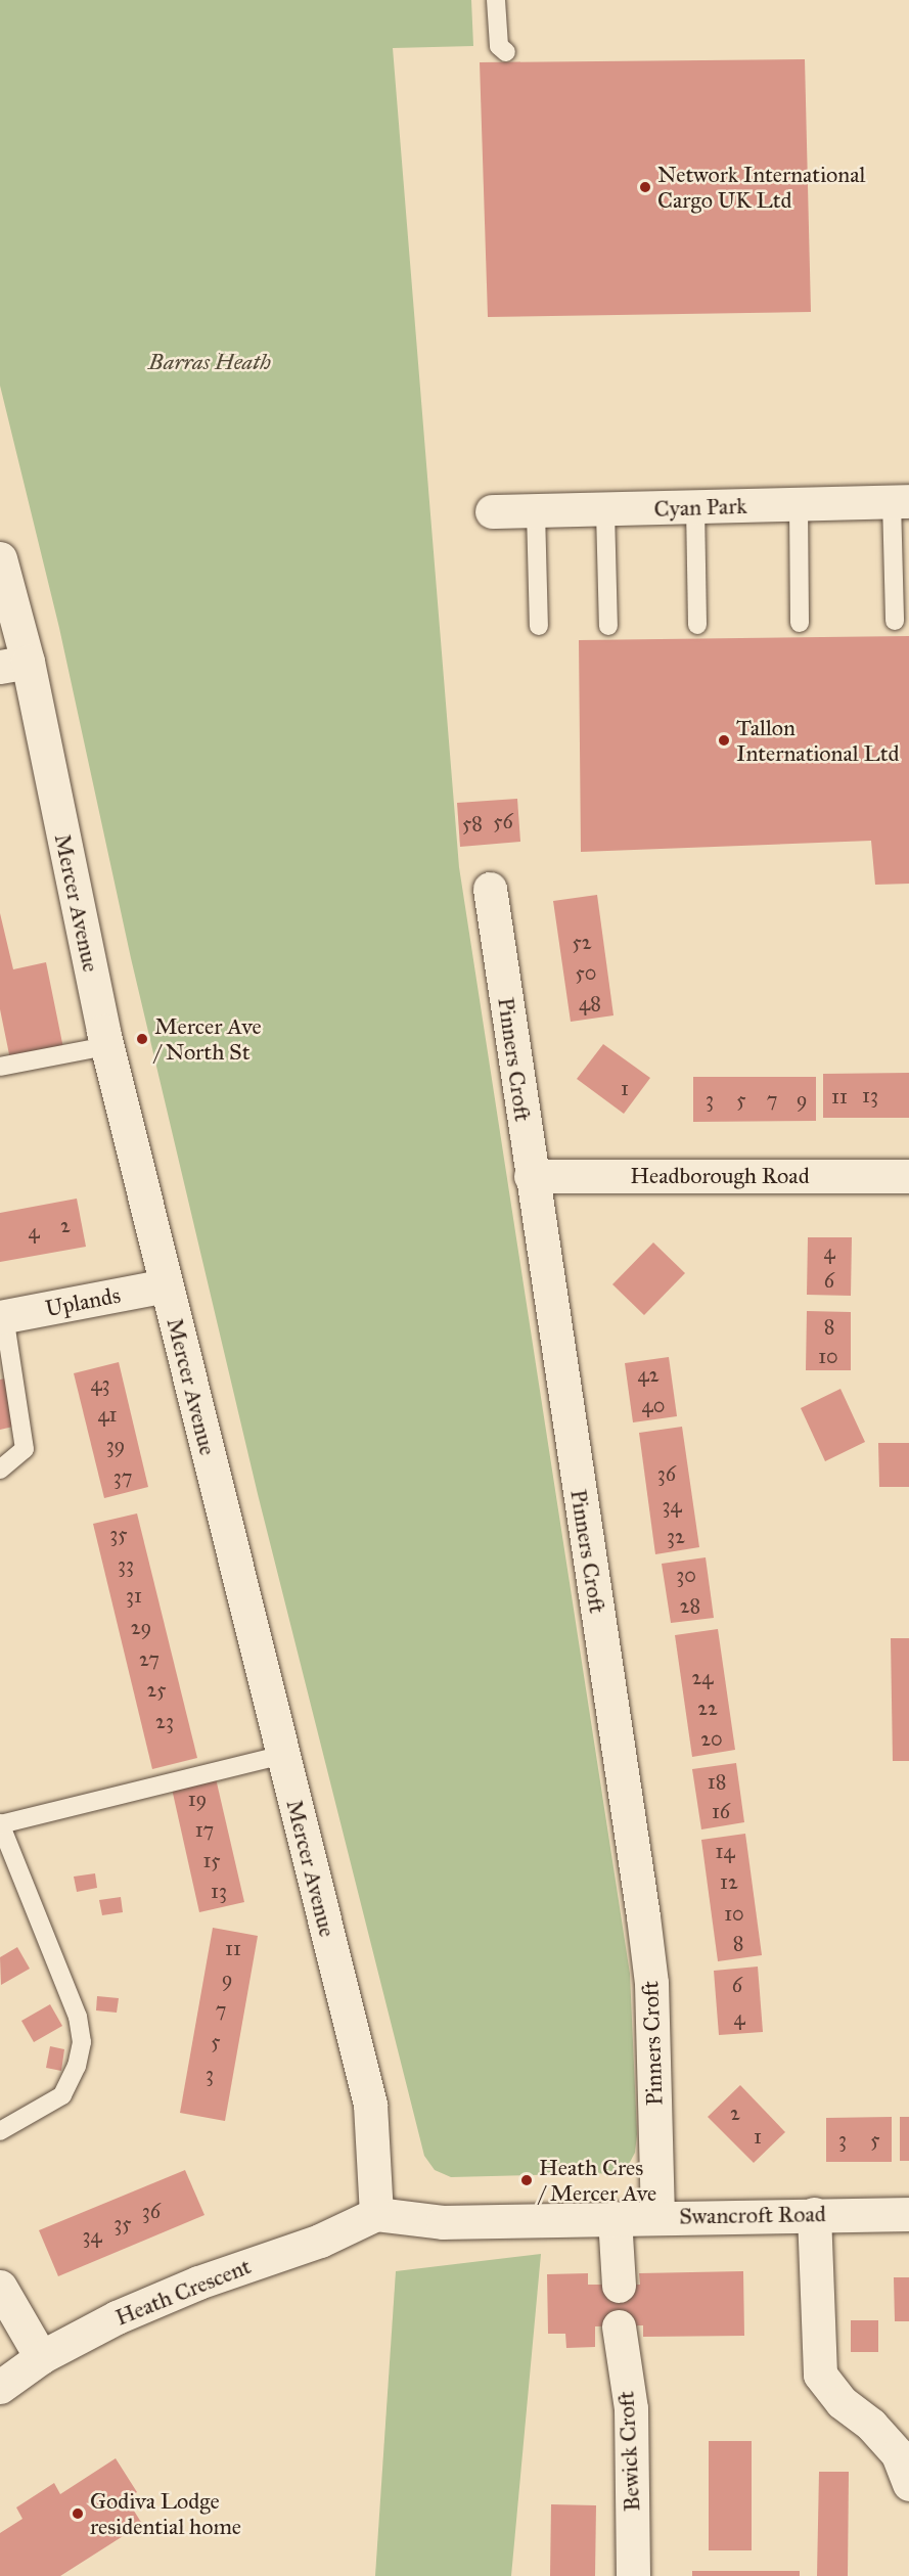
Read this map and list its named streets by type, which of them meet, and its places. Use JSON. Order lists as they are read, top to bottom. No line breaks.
{"streets":{"street":["Cyan Park","Mercer Avenue","Pinners Croft","Headborough Road","Uplands","Swancroft Road","Heath Crescent","Bewick Croft"]},"crossings":[["Mercer Avenue","Uplands"],["Mercer Avenue","Swancroft Road"],["Mercer Avenue","Heath Crescent"],["Pinners Croft","Headborough Road"],["Pinners Croft","Swancroft Road"],["Swancroft Road","Heath Crescent"]],"parks":["Barras Heath"],"places":["Network International Cargo UK Ltd","Tallon International Ltd","Mercer Ave / North St","Heath Cres / Mercer Ave","Godiva Lodge residential home"],"house_numbers":["56","58","52","50","48","1","13","11","3","5","7","9","2","4","4","6","8","10","42","43","40","41","39","36","37","34","35","32","33","30","31","28","29","27","24","25","22","23","20","18","19","16","17","14","15","12","13","10","8","11","9","6","7","4","5","3","2","1","3","5","36","35","34"]}
